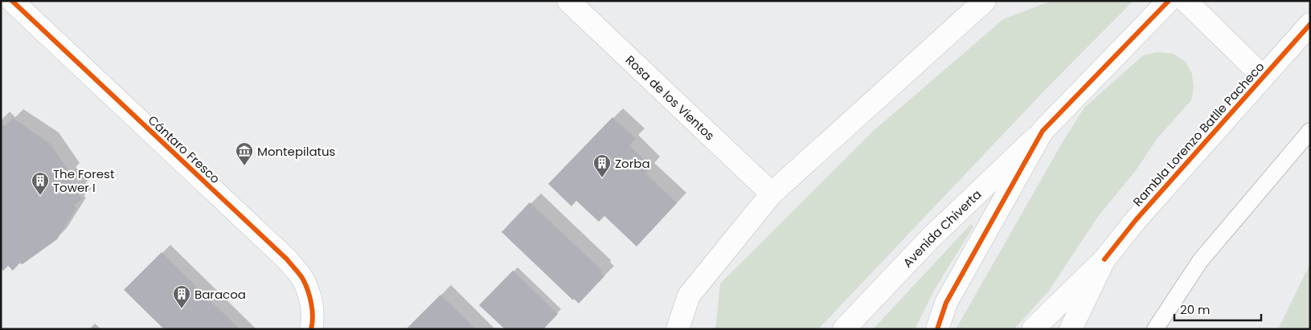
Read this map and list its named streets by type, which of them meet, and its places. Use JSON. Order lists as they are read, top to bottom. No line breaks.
{"streets":{"street":["Rosa de los Vientos","Rambla Lorenzo Batlle Pacheco","Cántaro Fresco","Avenida Chiverta"]},"places":{"museum":["Montepilatus"],"building":["Zorba","The Forest Tower I","Baracoa"]},"scale_bar":"20 m"}
